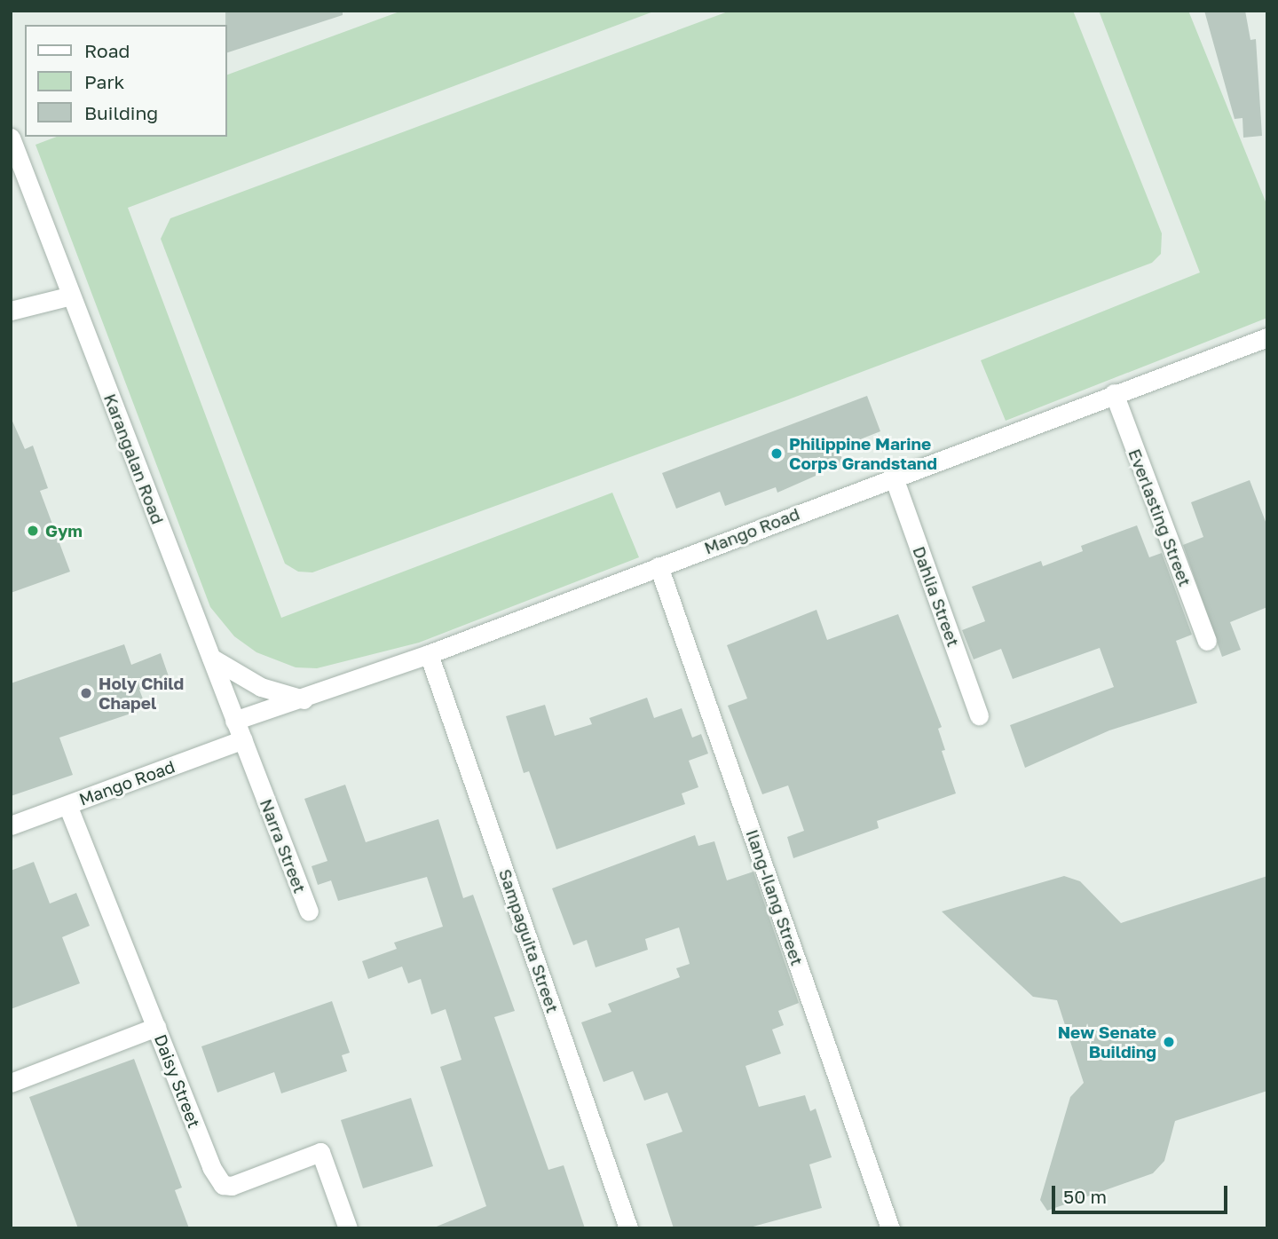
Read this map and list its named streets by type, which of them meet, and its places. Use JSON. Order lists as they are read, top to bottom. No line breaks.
{"streets":{"street":["Karangalan Road","Everlasting Street","Mango Road","Dahlia Street","Narra Street","Ilang-Ilang Street","Sampaguita Street","Daisy Street"]},"crossings":[["Karangalan Road","Mango Road"],["Karangalan Road","Narra Street"],["Everlasting Street","Mango Road"],["Mango Road","Dahlia Street"],["Mango Road","Ilang-Ilang Street"],["Mango Road","Sampaguita Street"],["Mango Road","Daisy Street"]],"places":["Philippine Marine Corps Grandstand","Gym","Holy Child Chapel","New Senate Building"],"legend":["Road","Park","Building"],"scale_bar":"50 m"}
